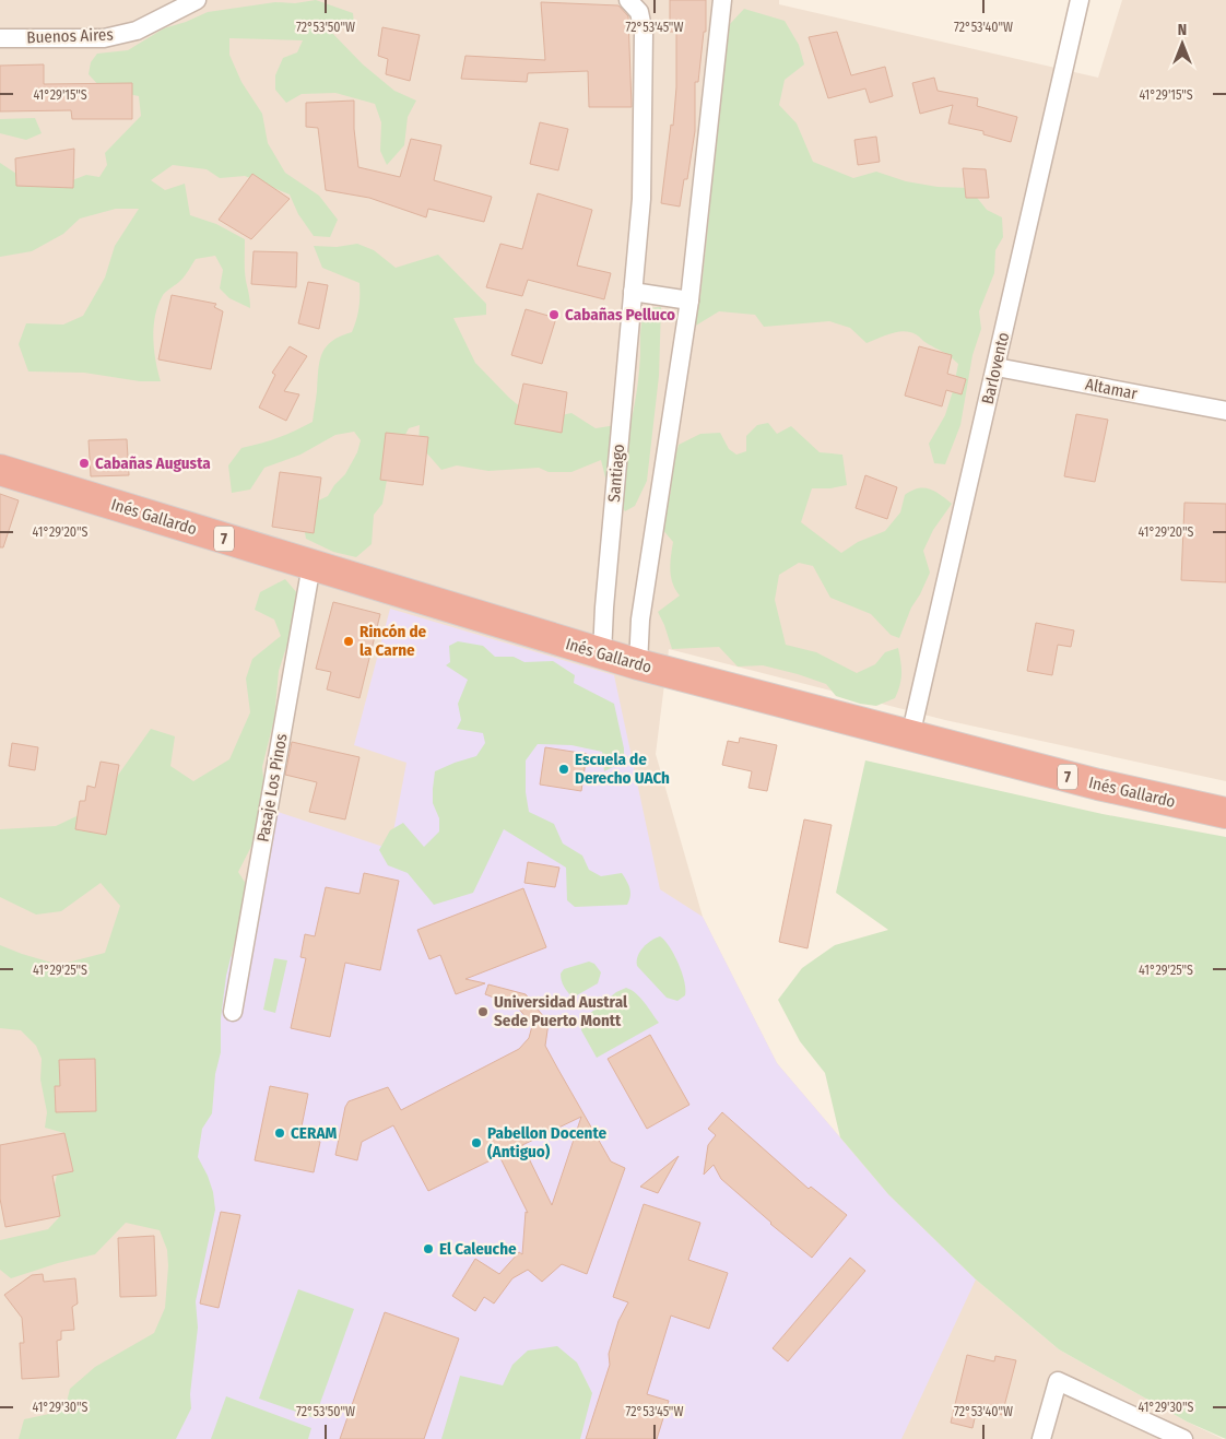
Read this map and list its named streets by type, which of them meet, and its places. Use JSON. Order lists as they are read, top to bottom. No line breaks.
{"streets":{"highway":["Inés Gallardo","7"],"street":["Buenos Aires","Barlovento","Altamar","Santiago","Pasaje Los Pinos"]},"crossings":[["Barlovento","Altamar"],["Barlovento","Inés Gallardo"],["Santiago","Inés Gallardo"],["Inés Gallardo","Pasaje Los Pinos"]],"places":["Cabañas Pelluco","Cabañas Augusta","Rincón de la Carne","Escuela de Derecho UACh","Universidad Austral Sede Puerto Montt","CERAM","Pabellon Docente (Antiguo)","El Caleuche"],"north":"top","coordinates":["72°53'50\"W","72°53'45\"W","72°53'40\"W","41°29'15\"S","41°29'20\"S","41°29'25\"S","41°29'30\"S"]}
